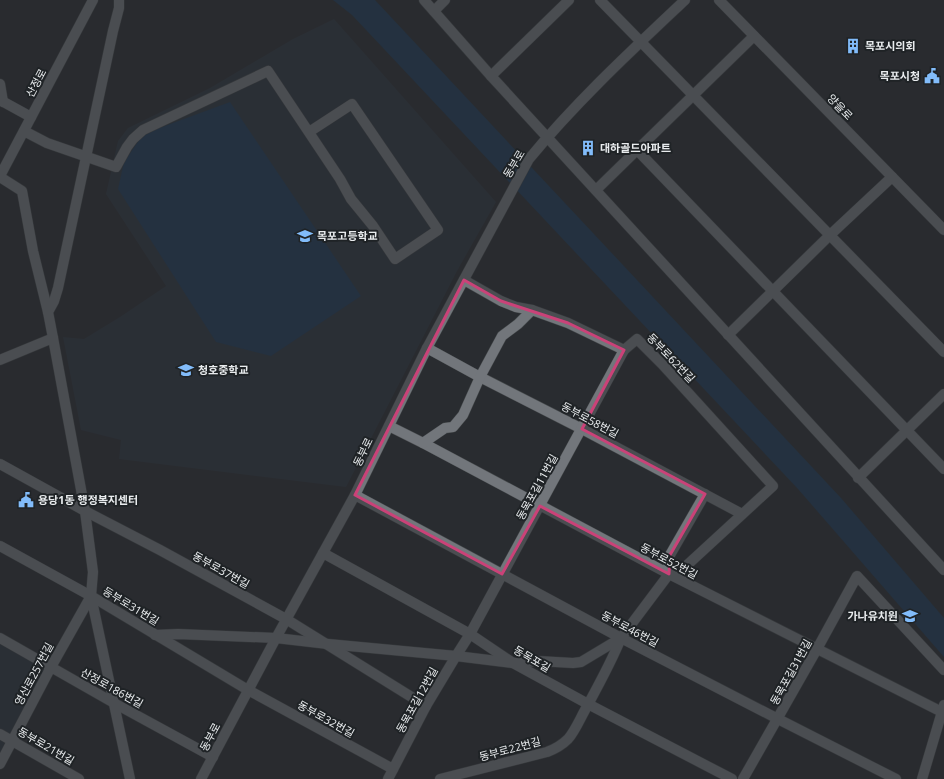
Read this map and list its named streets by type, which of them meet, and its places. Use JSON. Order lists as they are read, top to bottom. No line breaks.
{"streets":{"street":["산정로","양을로","동부로","동부로62번길","동부로58번길","동목포길11번길","동부로52번길","동부로37번길","동부로31번길","동부로46번길","동목포길","동목포길31번길","영산로257번길","산정로186번길","동목포길12번길","동부로32번길","동부로21번길","동부로22번길"]},"crossings":[["동부로","동부로58번길"],["동부로","동부로52번길"],["동부로","동부로37번길"],["동부로","동부로31번길"],["동부로","동부로46번길"],["동부로","동목포길"],["동부로","산정로186번길"],["동부로","동부로32번길"],["동부로62번길","동부로58번길"],["동부로62번길","동목포길11번길"],["동부로58번길","동목포길11번길"],["동목포길11번길","동부로52번길"],["동목포길11번길","동부로46번길"],["동목포길11번길","동목포길"],["동목포길11번길","동목포길12번길"],["동부로52번길","동목포길31번길"],["동부로37번길","동목포길12번길"],["동부로31번길","영산로257번길"],["동부로31번길","동부로32번길"],["동부로46번길","동목포길31번길"],["동부로46번길","동부로22번길"],["동목포길","동목포길12번길"],["동목포길","동부로22번길"],["영산로257번길","산정로186번길"],["영산로257번길","동부로21번길"],["동목포길12번길","동부로32번길"]],"places":{"building":["목포시의회","대하골드아파트"],"public building":["목포시청","용당1동 행정복지센터"],"school or university":["목포고등학교","청호중학교","가나유치원"]}}
